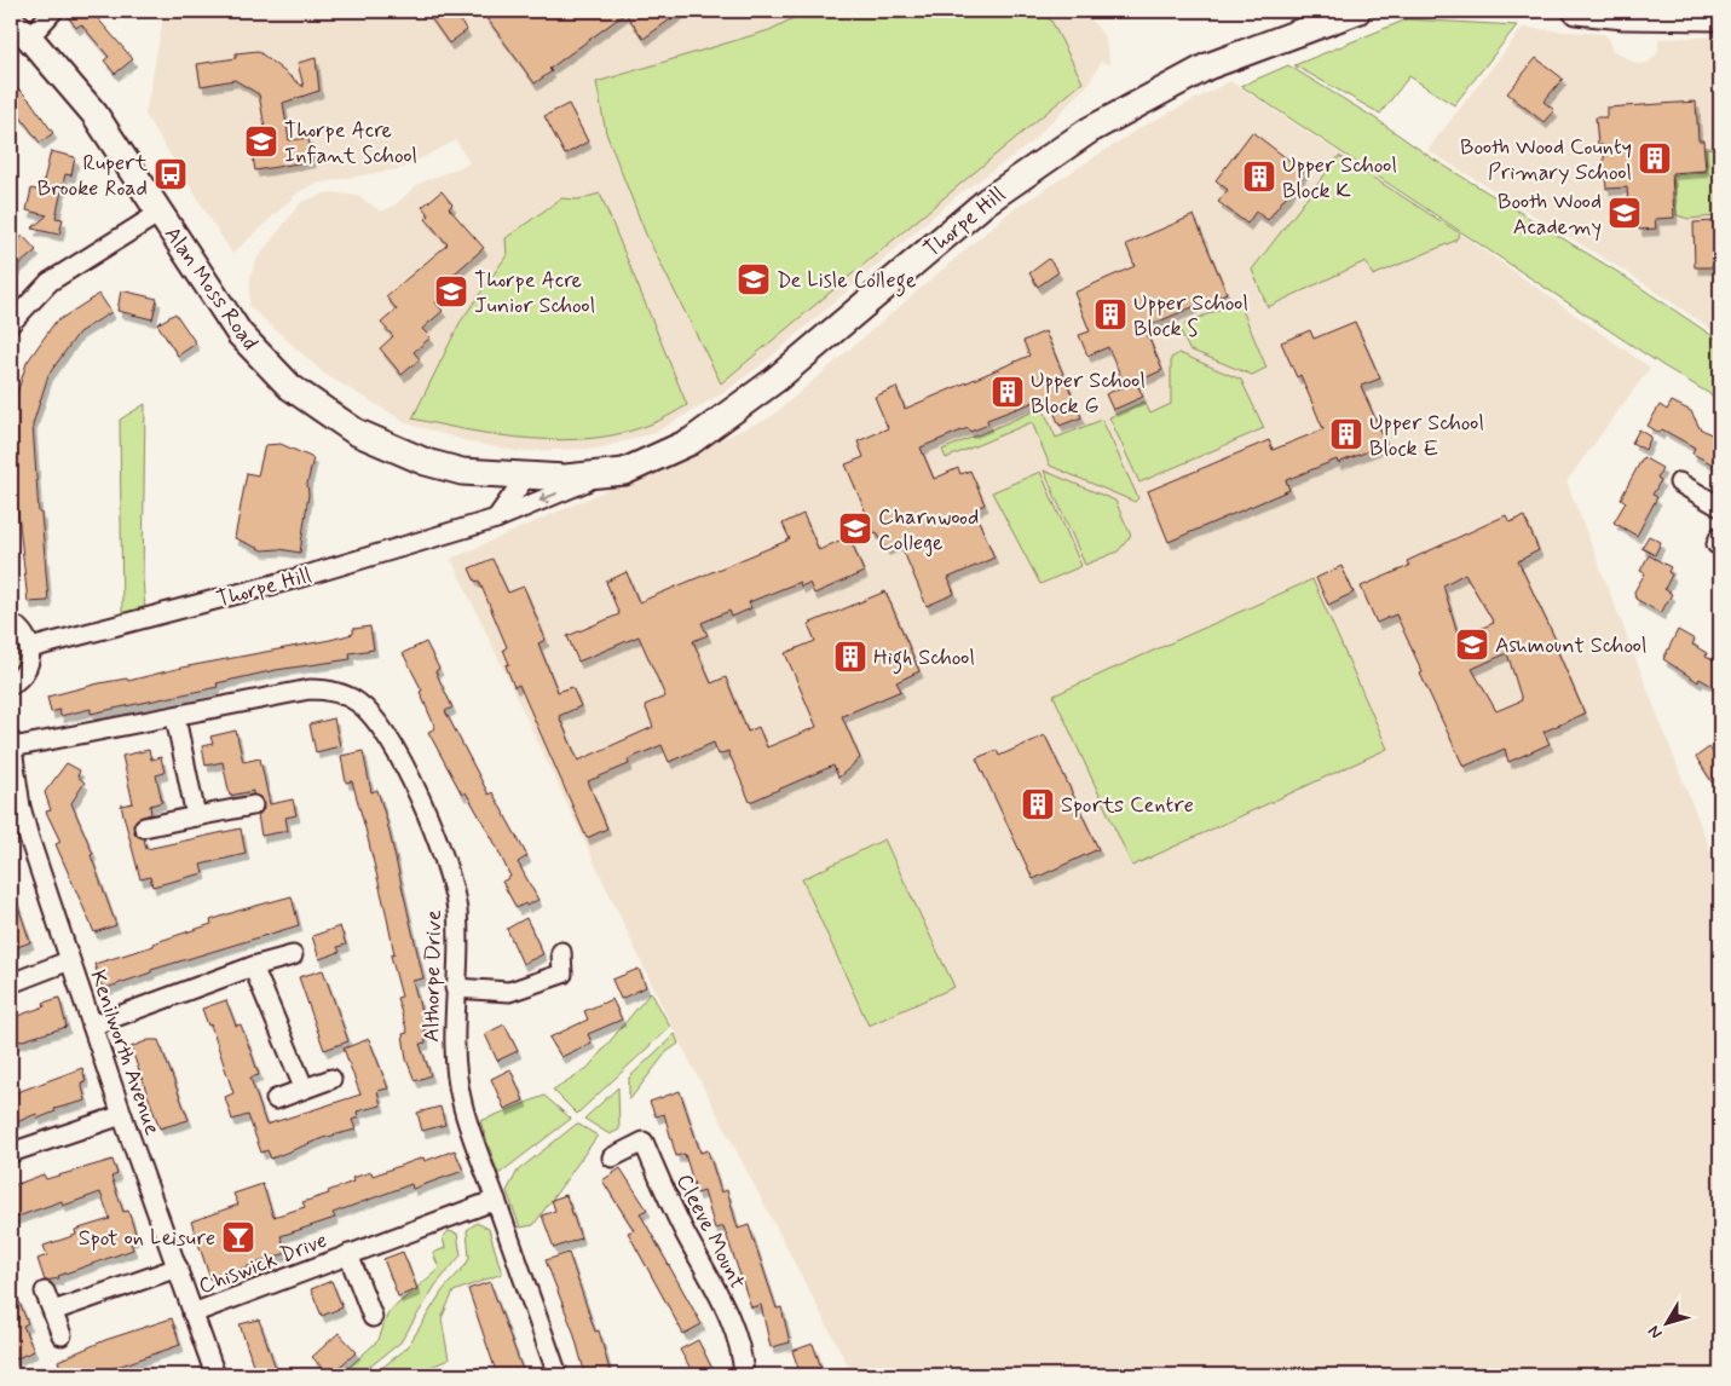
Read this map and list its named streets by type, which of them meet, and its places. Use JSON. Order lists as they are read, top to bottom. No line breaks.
{"streets":{"street":["Thorpe Hill","Alan Moss Road","Althorpe Drive","Kenilworth Avenue","Cleeve Mount","Chiswick Drive"]},"crossings":[["Thorpe Hill","Alan Moss Road"],["Althorpe Drive","Kenilworth Avenue"],["Althorpe Drive","Chiswick Drive"],["Kenilworth Avenue","Chiswick Drive"]],"places":{"school or university":["Thorpe Acre Infant School","Booth Wood Academy","De Lisle College","Thorpe Acre Junior School","Charnwood College","Ashmount School"],"building":["Booth Wood County Primary School","Upper School Block K","Upper School Block S","Upper School Block G","Upper School Block E","High School","Sports Centre"],"bus stop":["Rupert Brooke Road"],"bar":["Spot on Leisure"]},"north":"bottom left"}
